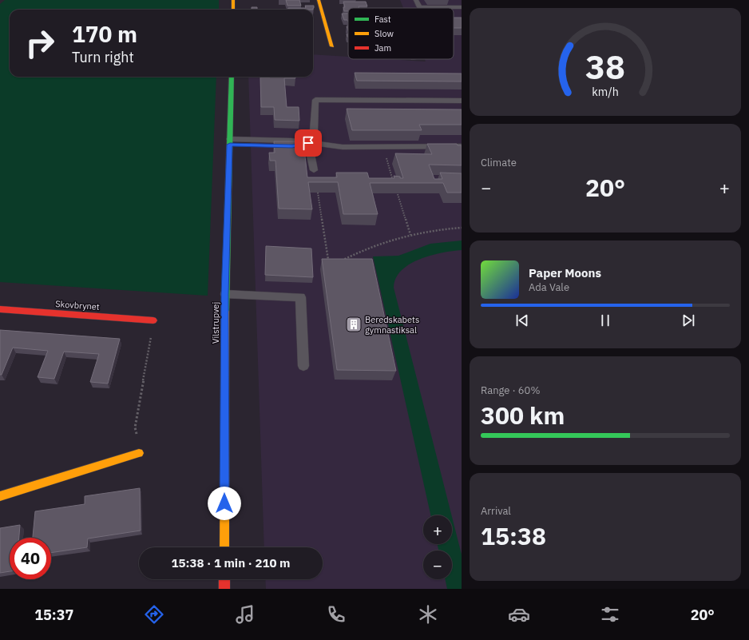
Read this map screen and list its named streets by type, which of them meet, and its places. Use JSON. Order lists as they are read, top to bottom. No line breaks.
{"streets":{"street":["Skovbrynet","Vilstrupvej"]},"places":{"building":["Beredskabets gymnastiksal"]},"legend":["Fast","Slow","Jam"],"page":{"turn":["170 m","Turn right"],"tile":["Climate",["Range · 60%","300 km"],["Arrival","15:38"]],"heat":["−","20°","+"],"song":["Paper Moons","Ada Vale"],"map_buttons":["+","−"],"limit":"40","trip":"15:38 · 1 min · 210 m","tabs":["15:37","20°"],"gauge":["38","km/h"]}}
